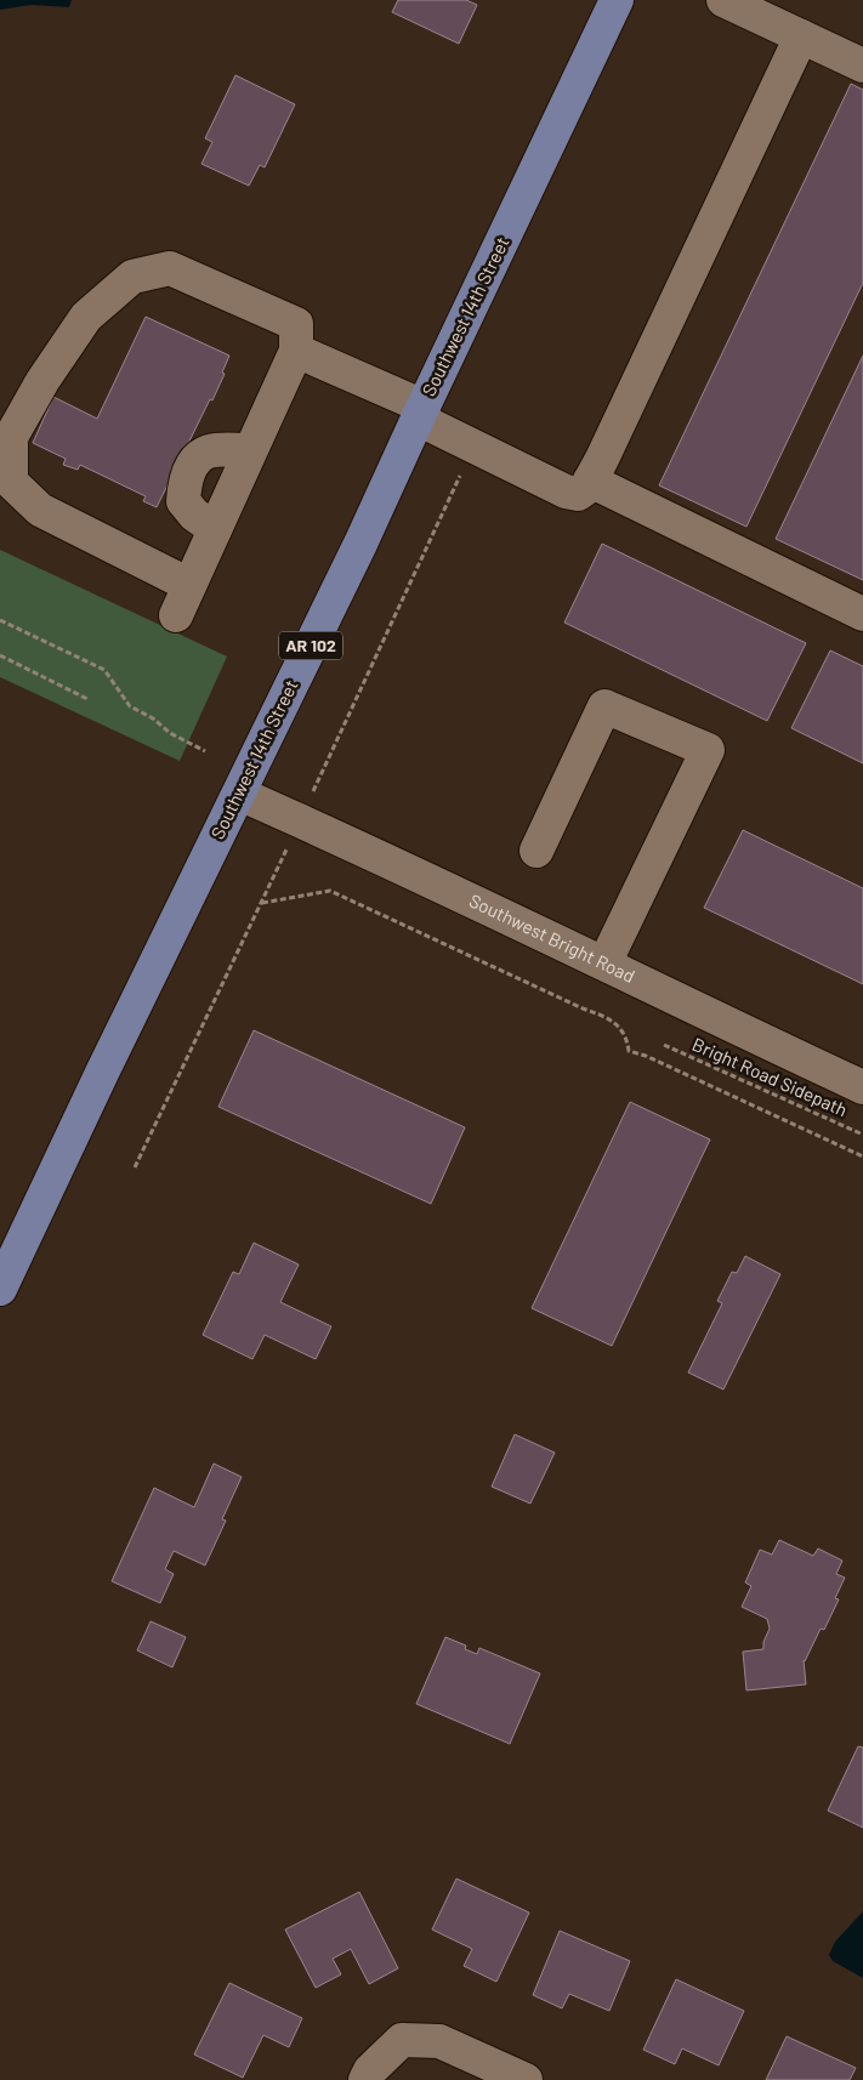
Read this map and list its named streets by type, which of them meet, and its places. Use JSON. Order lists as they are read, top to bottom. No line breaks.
{"streets":{"main road":["Southwest 14th Street","AR 102"],"street":["Southwest Bright Road"],"path":["Bright Road Sidepath"]},"crossings":[["Southwest 14th Street","Southwest Bright Road"]]}
